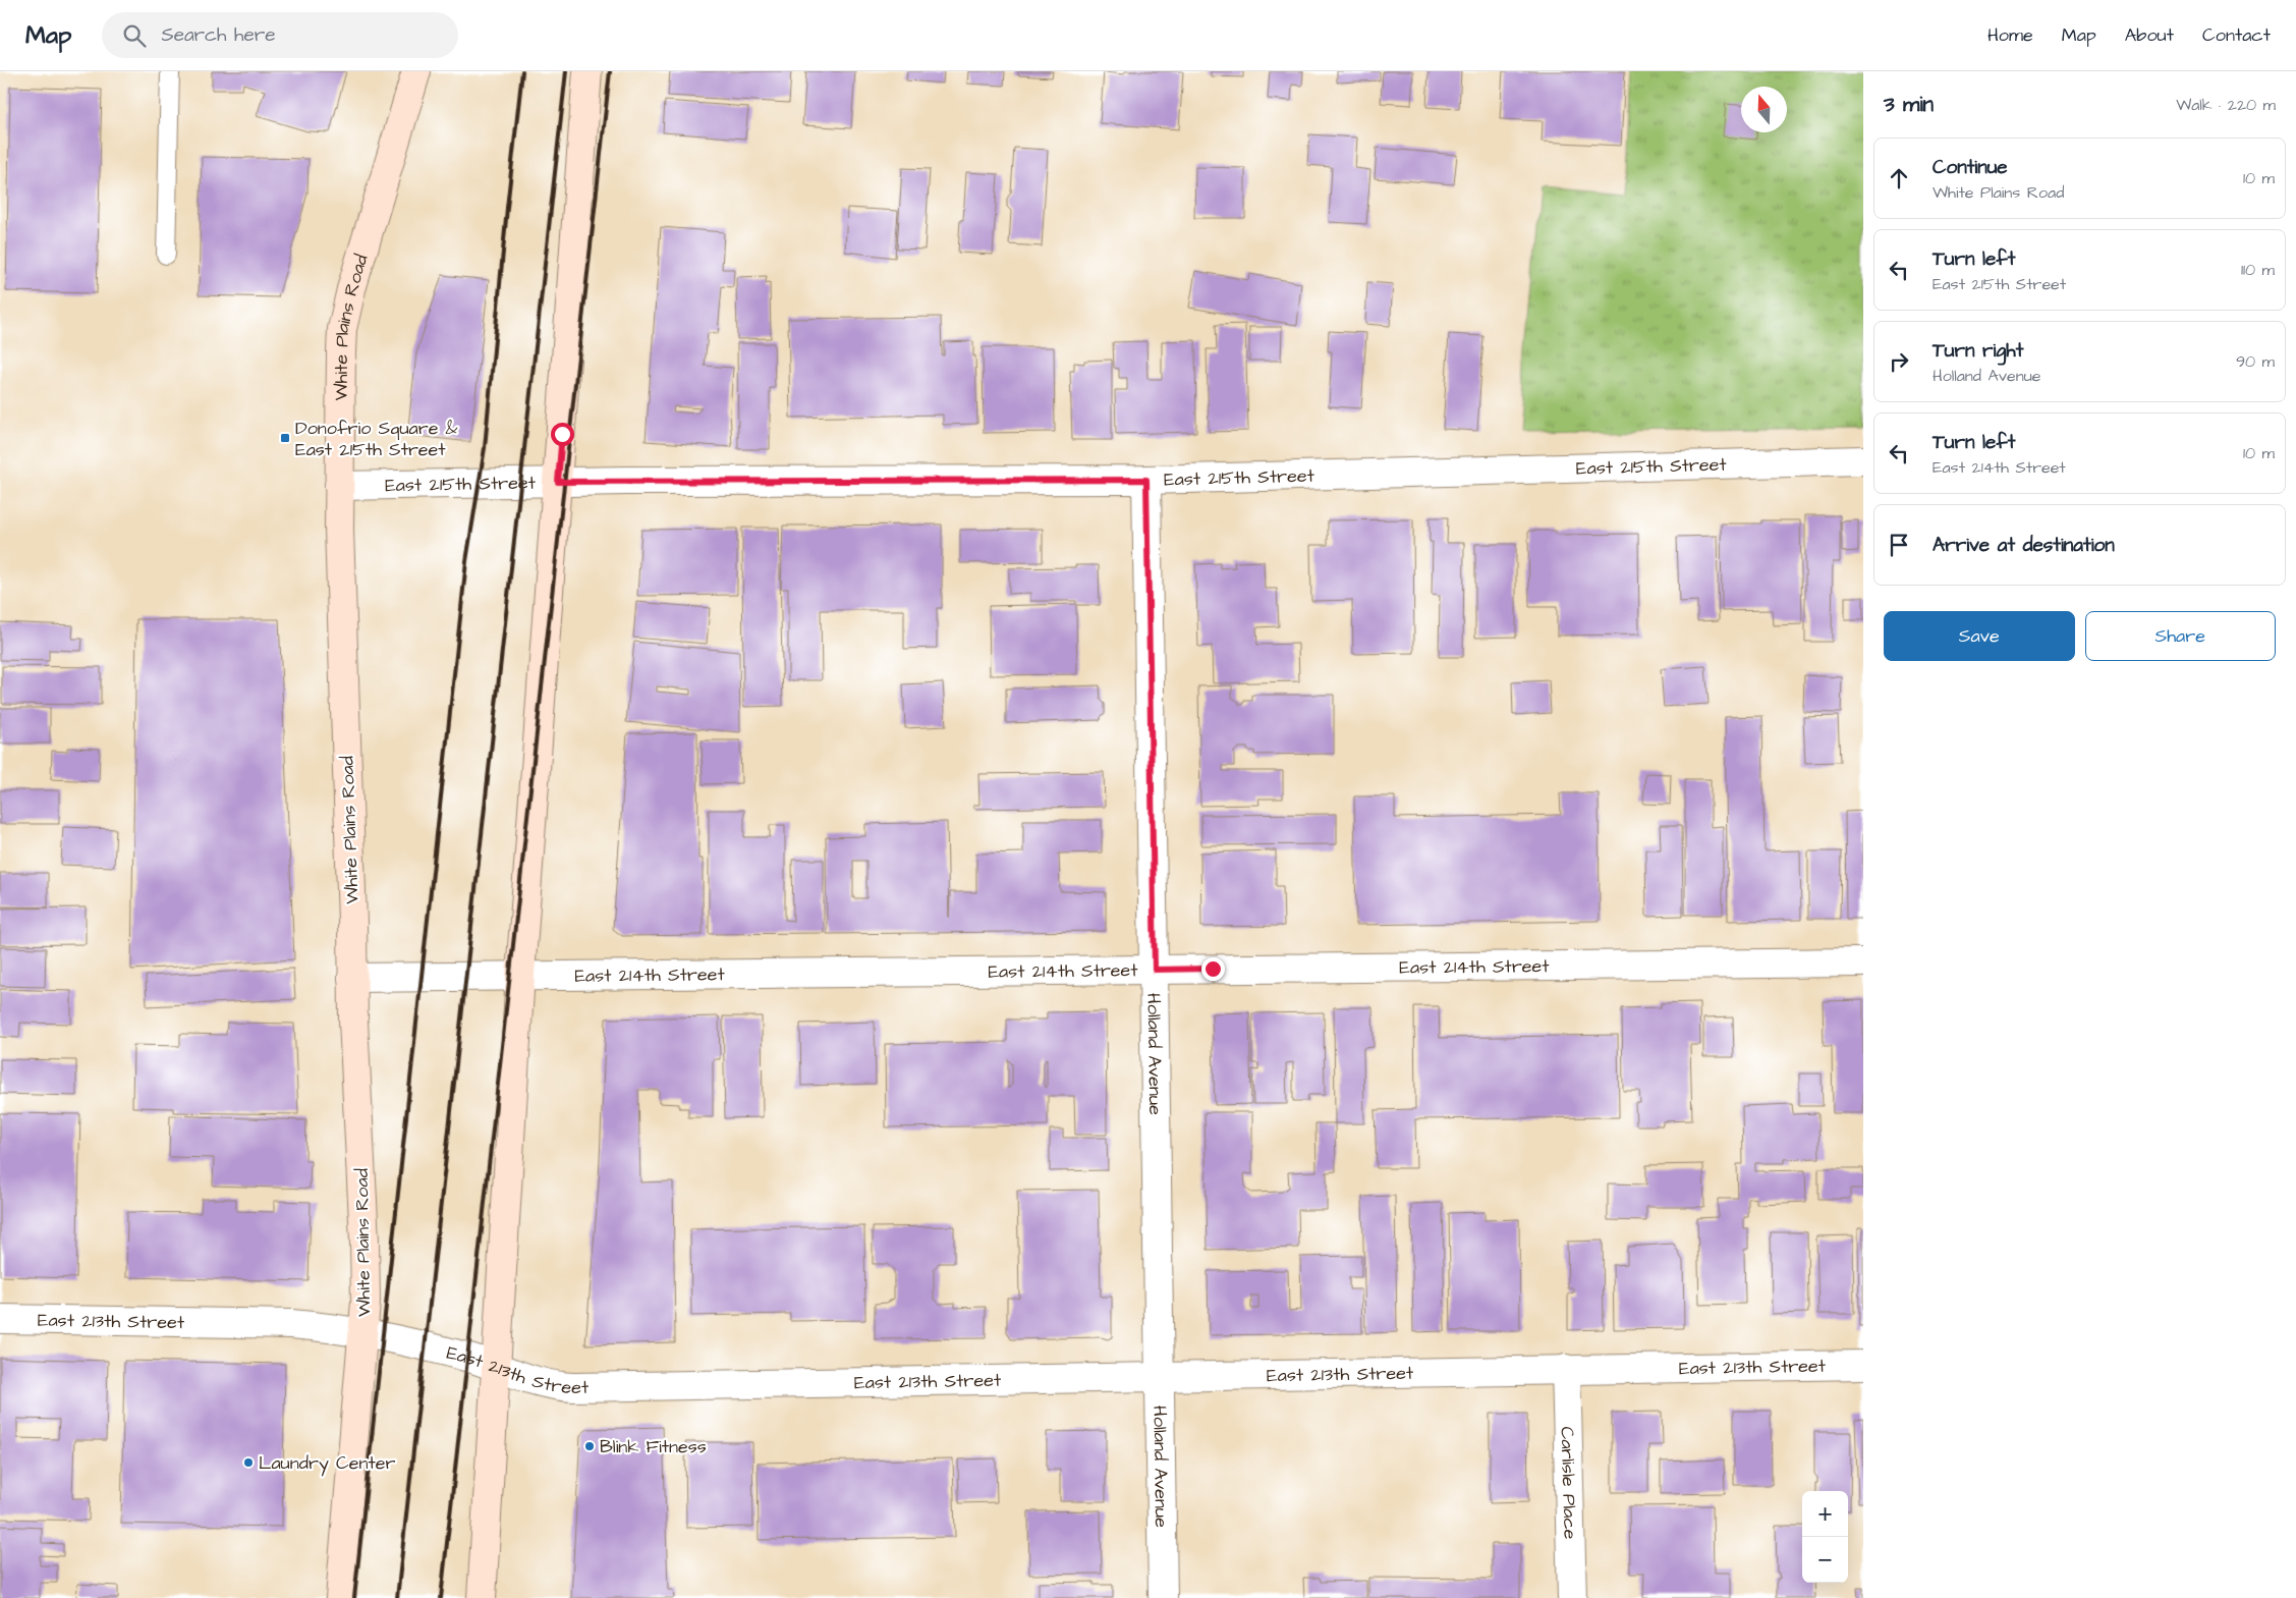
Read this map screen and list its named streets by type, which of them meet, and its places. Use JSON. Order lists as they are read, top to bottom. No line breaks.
{"streets":{"main road":["White Plains Road"],"street":["East 215th Street","East 214th Street","Holland Avenue","East 213th Street","Carlisle Place"]},"crossings":[["White Plains Road","East 215th Street"],["White Plains Road","East 214th Street"],["White Plains Road","East 213th Street"],["East 215th Street","Holland Avenue"],["East 214th Street","Holland Avenue"],["Holland Avenue","East 213th Street"],["East 213th Street","Carlisle Place"]],"places":{"transit":["Donofrio Square & East 215th Street"],"other":["Blink Fitness","Laundry Center"]},"north":"top","page":{"header":"Map","search":"Search here","nav":["Home","Map","About","Contact"],"heading":["3 min","Walk · 220 m"],"list":[["Continue","White Plains Road","10 m"],["Turn left","East 215th Street","110 m"],["Turn right","Holland Avenue","90 m"],["Turn left","East 214th Street","10 m"],"Arrive at destination"],"buttons":["Save","Share"],"map_buttons":["+","−"]}}
